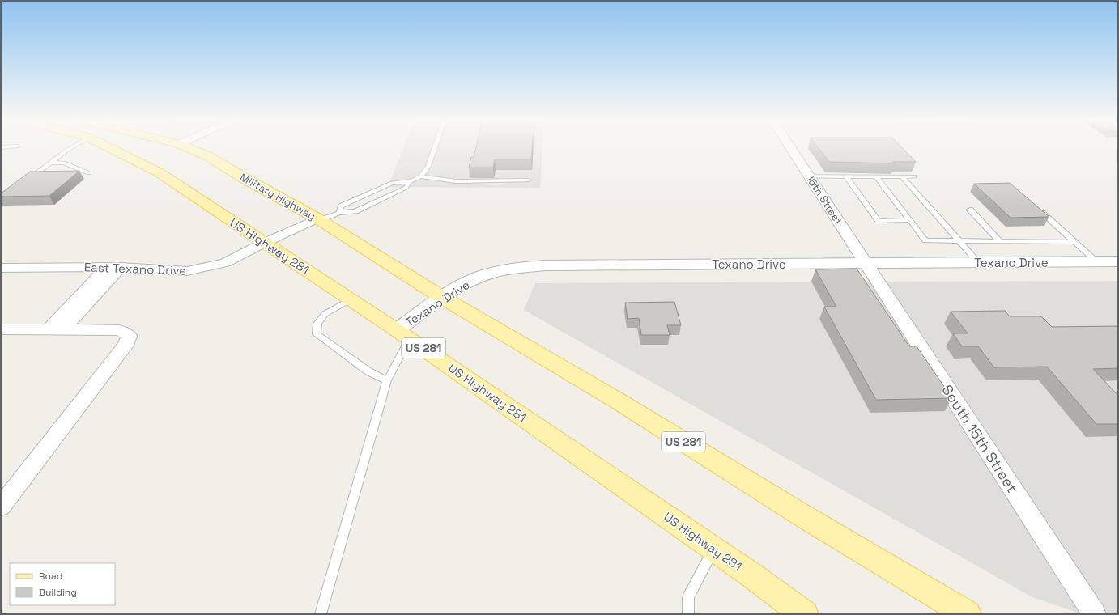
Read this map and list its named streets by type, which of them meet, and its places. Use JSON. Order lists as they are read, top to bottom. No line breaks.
{"streets":{"main road":["Military Highway","US Highway 281","US 281"],"street":["15th Street","Texano Drive","East Texano Drive","South 15th Street"]},"crossings":[["Military Highway","Texano Drive"],["Military Highway","East Texano Drive"],["Military Highway","US 281"],["15th Street","Texano Drive"],["15th Street","South 15th Street"],["US Highway 281","Texano Drive"],["US Highway 281","East Texano Drive"],["Texano Drive","US 281"],["Texano Drive","South 15th Street"]],"legend":["Road","Building"]}
